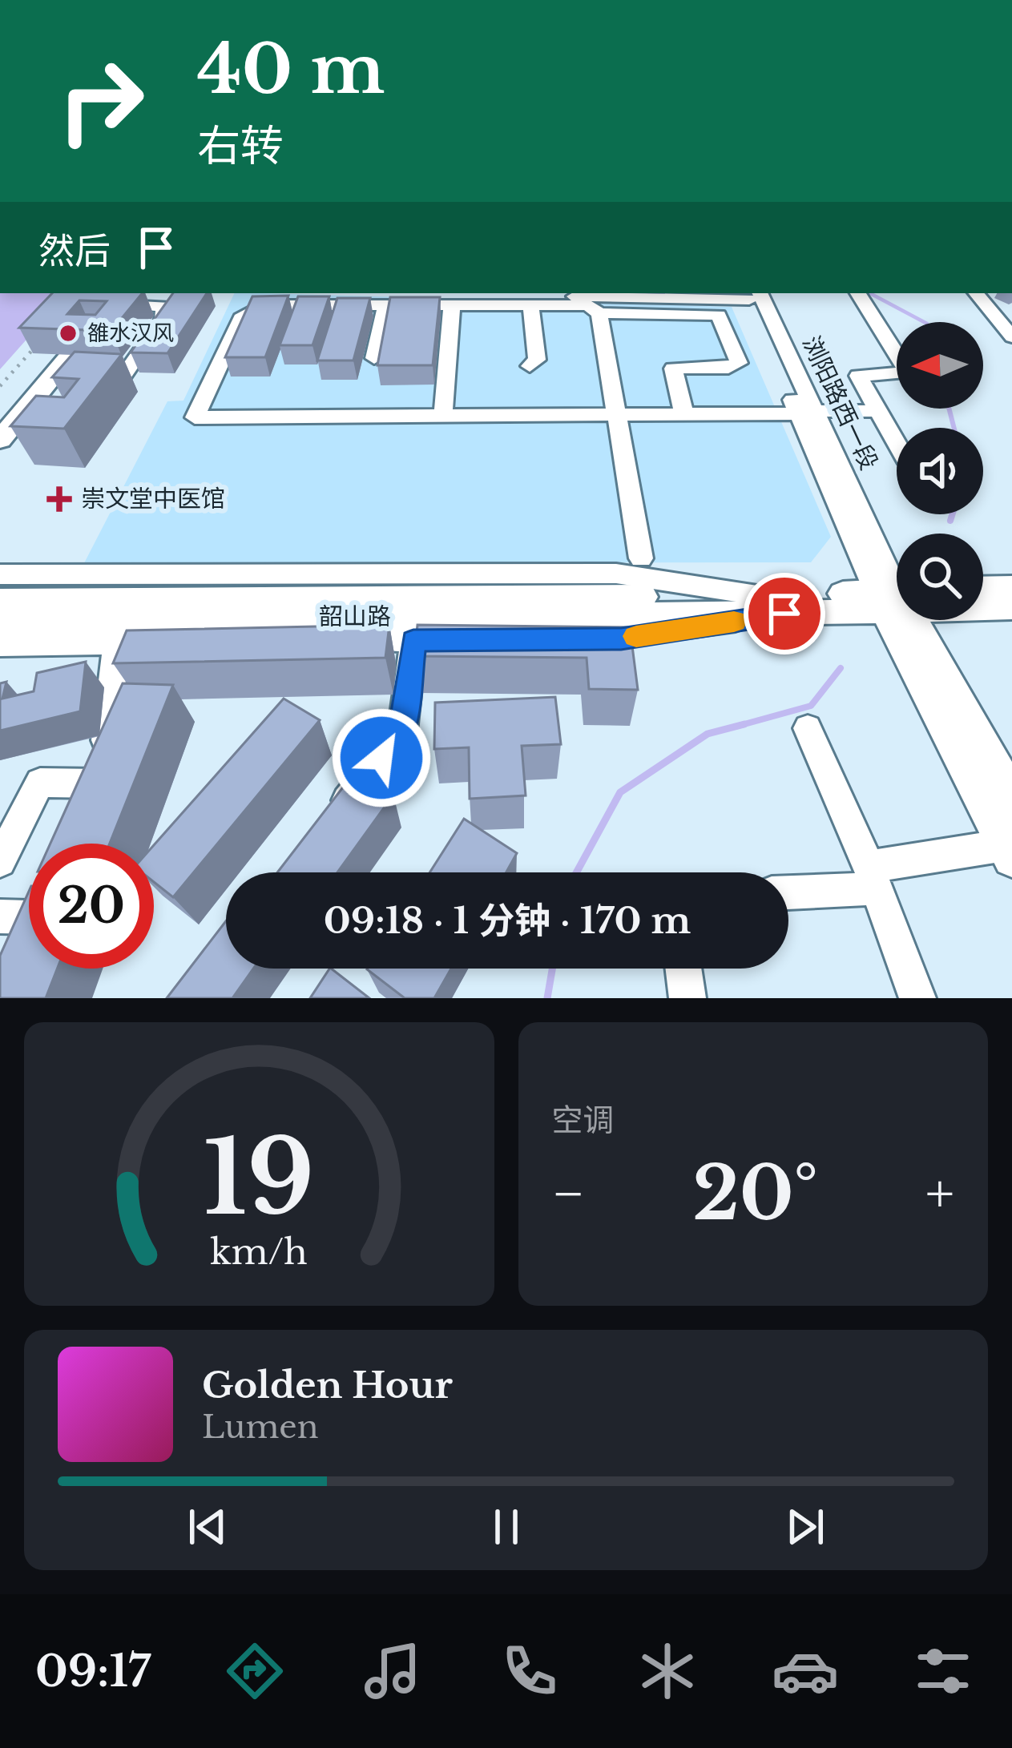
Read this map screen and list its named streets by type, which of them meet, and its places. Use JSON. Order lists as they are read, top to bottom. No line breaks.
{"streets":{"main road":["韶山路"]},"places":{"other":["雒水汉风"],"health":["崇文堂中医馆"]},"north":"left","page":{"turn":["40 m","右转"],"then":"然后","limit":"20","trip":"09:18 · 1 分钟 · 170 m","tile":"空调","heat":["−","20°","+"],"song":["Golden Hour","Lumen"],"tabs":"09:17","gauge":["19","km/h"]}}
